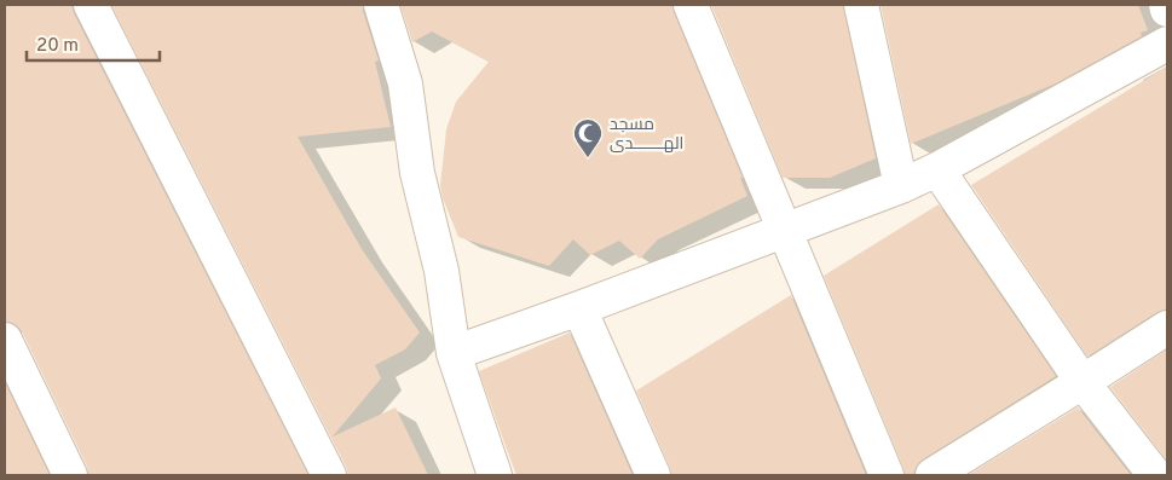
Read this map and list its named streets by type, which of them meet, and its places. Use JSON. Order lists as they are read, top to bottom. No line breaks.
{"places":{"mosque":["مسجد الهـــــــدى"]},"scale_bar":"20 m"}
